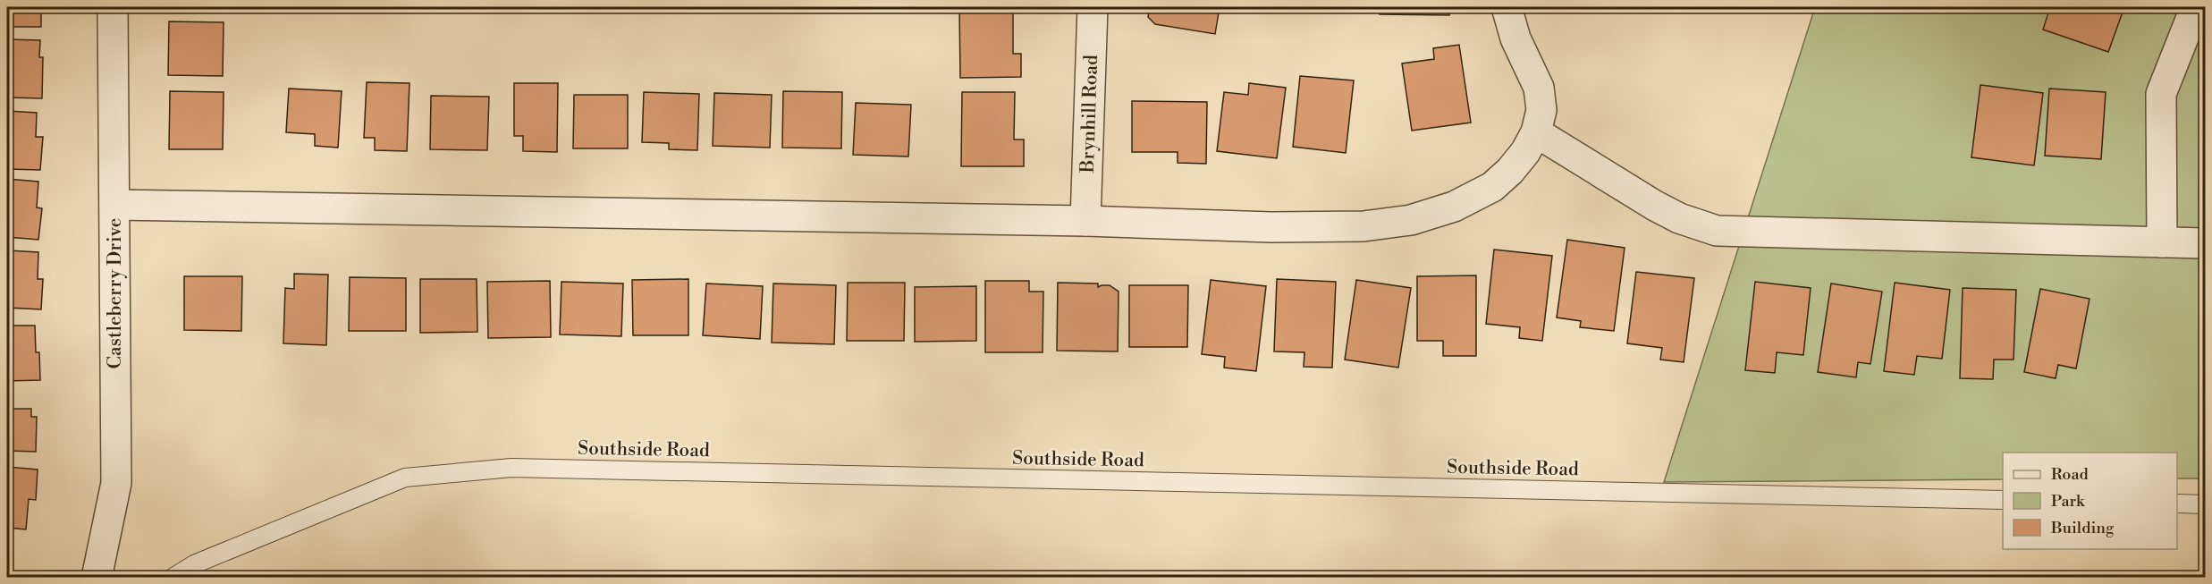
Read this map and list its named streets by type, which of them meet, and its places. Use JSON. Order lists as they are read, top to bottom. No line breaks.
{"streets":{"street":["Brynhill Road","Castleberry Drive"],"lane":["Southside Road"]},"legend":["Road","Park","Building"]}
